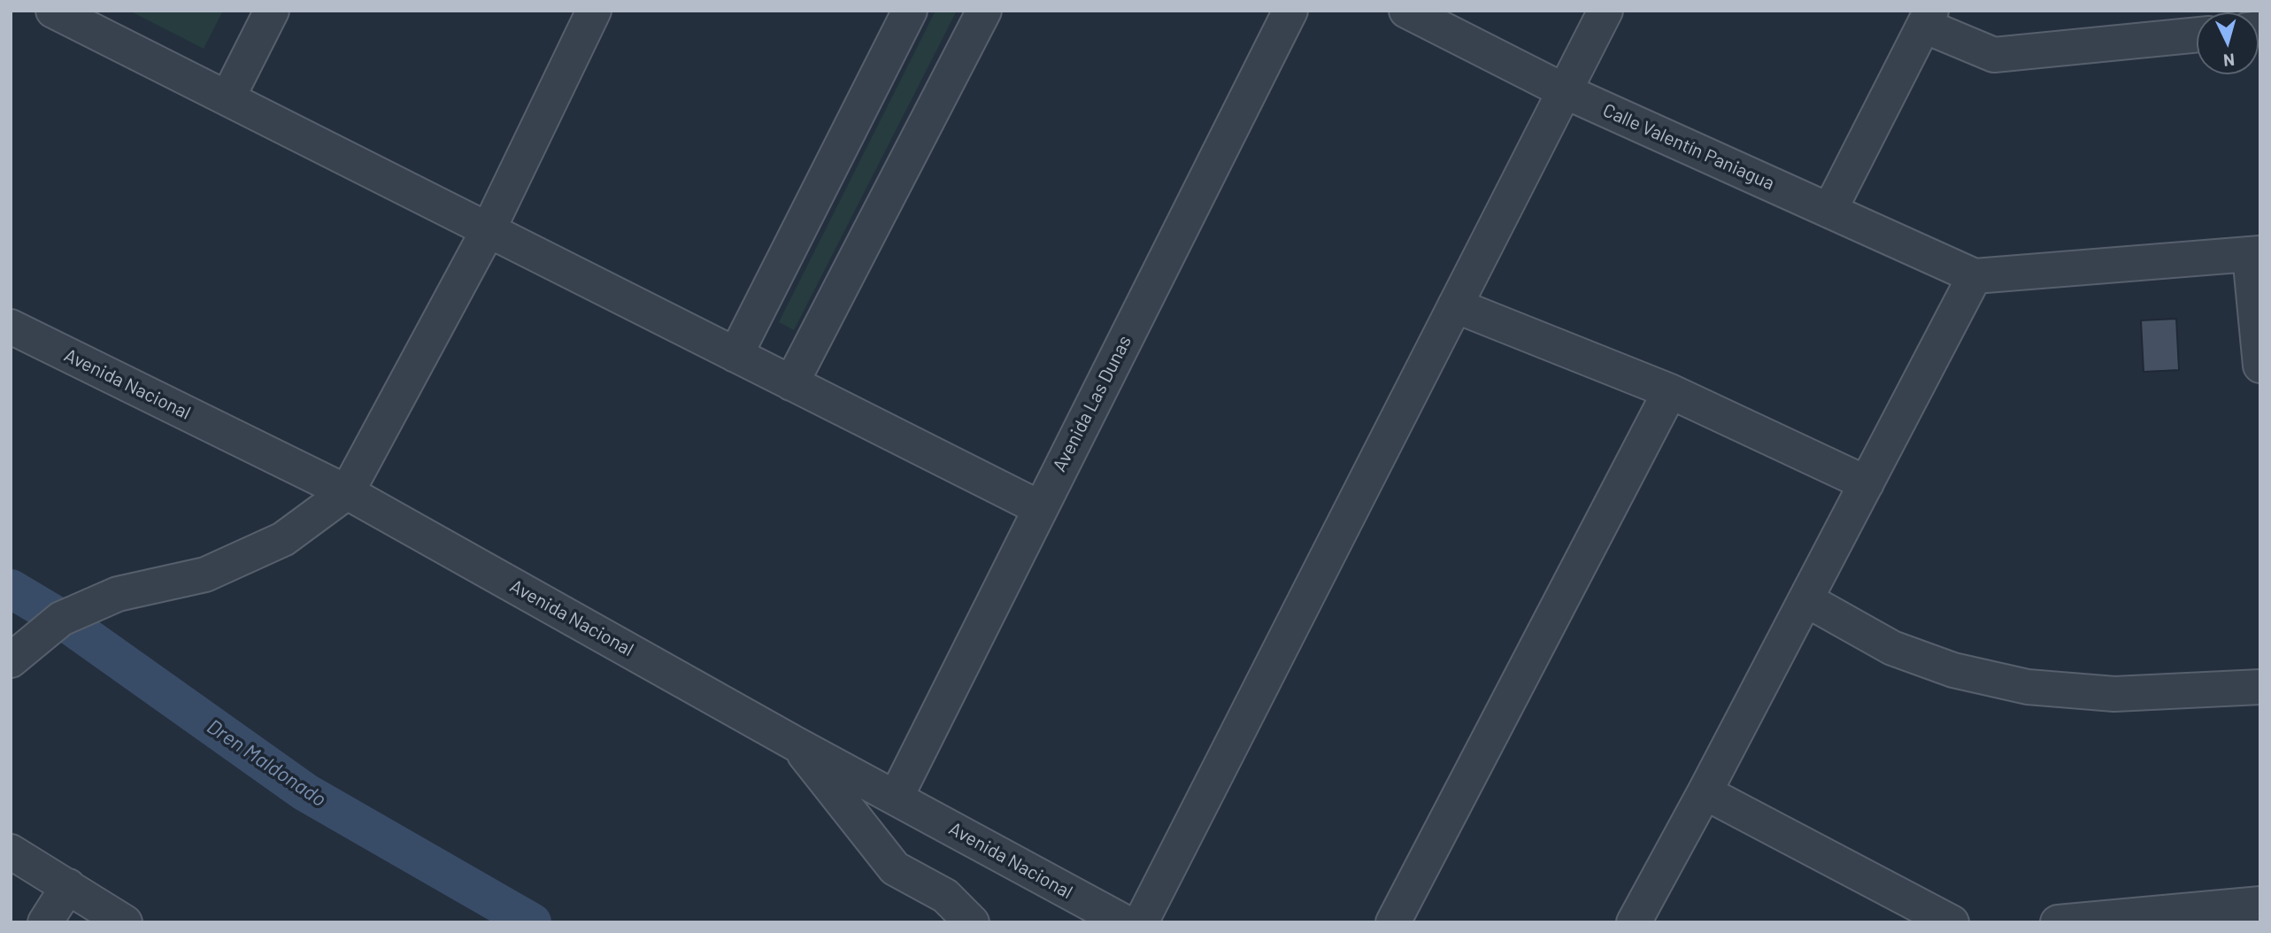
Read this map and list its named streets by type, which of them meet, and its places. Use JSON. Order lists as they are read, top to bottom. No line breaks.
{"streets":{"street":["Calle Valentín Paniagua","Avenida Nacional","Avenida Las Dunas"]},"crossings":[["Avenida Nacional","Avenida Las Dunas"]],"water":["Dren Maldonado"],"north":"bottom"}
